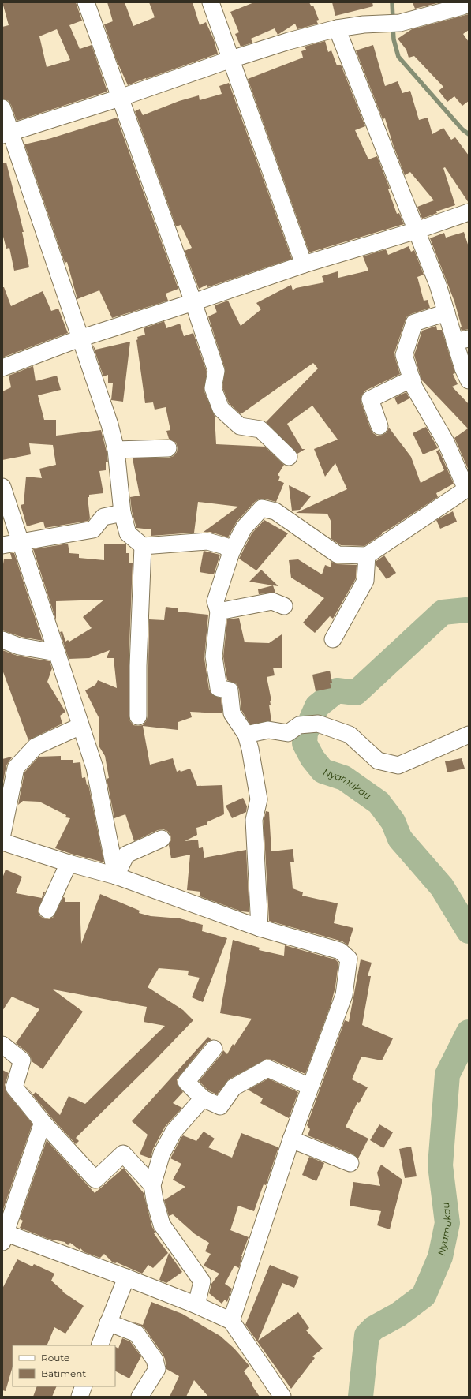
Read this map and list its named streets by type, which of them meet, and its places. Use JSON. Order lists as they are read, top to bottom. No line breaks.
{"water":["Nyamukau"],"legend":["Route","Bâtiment"]}
